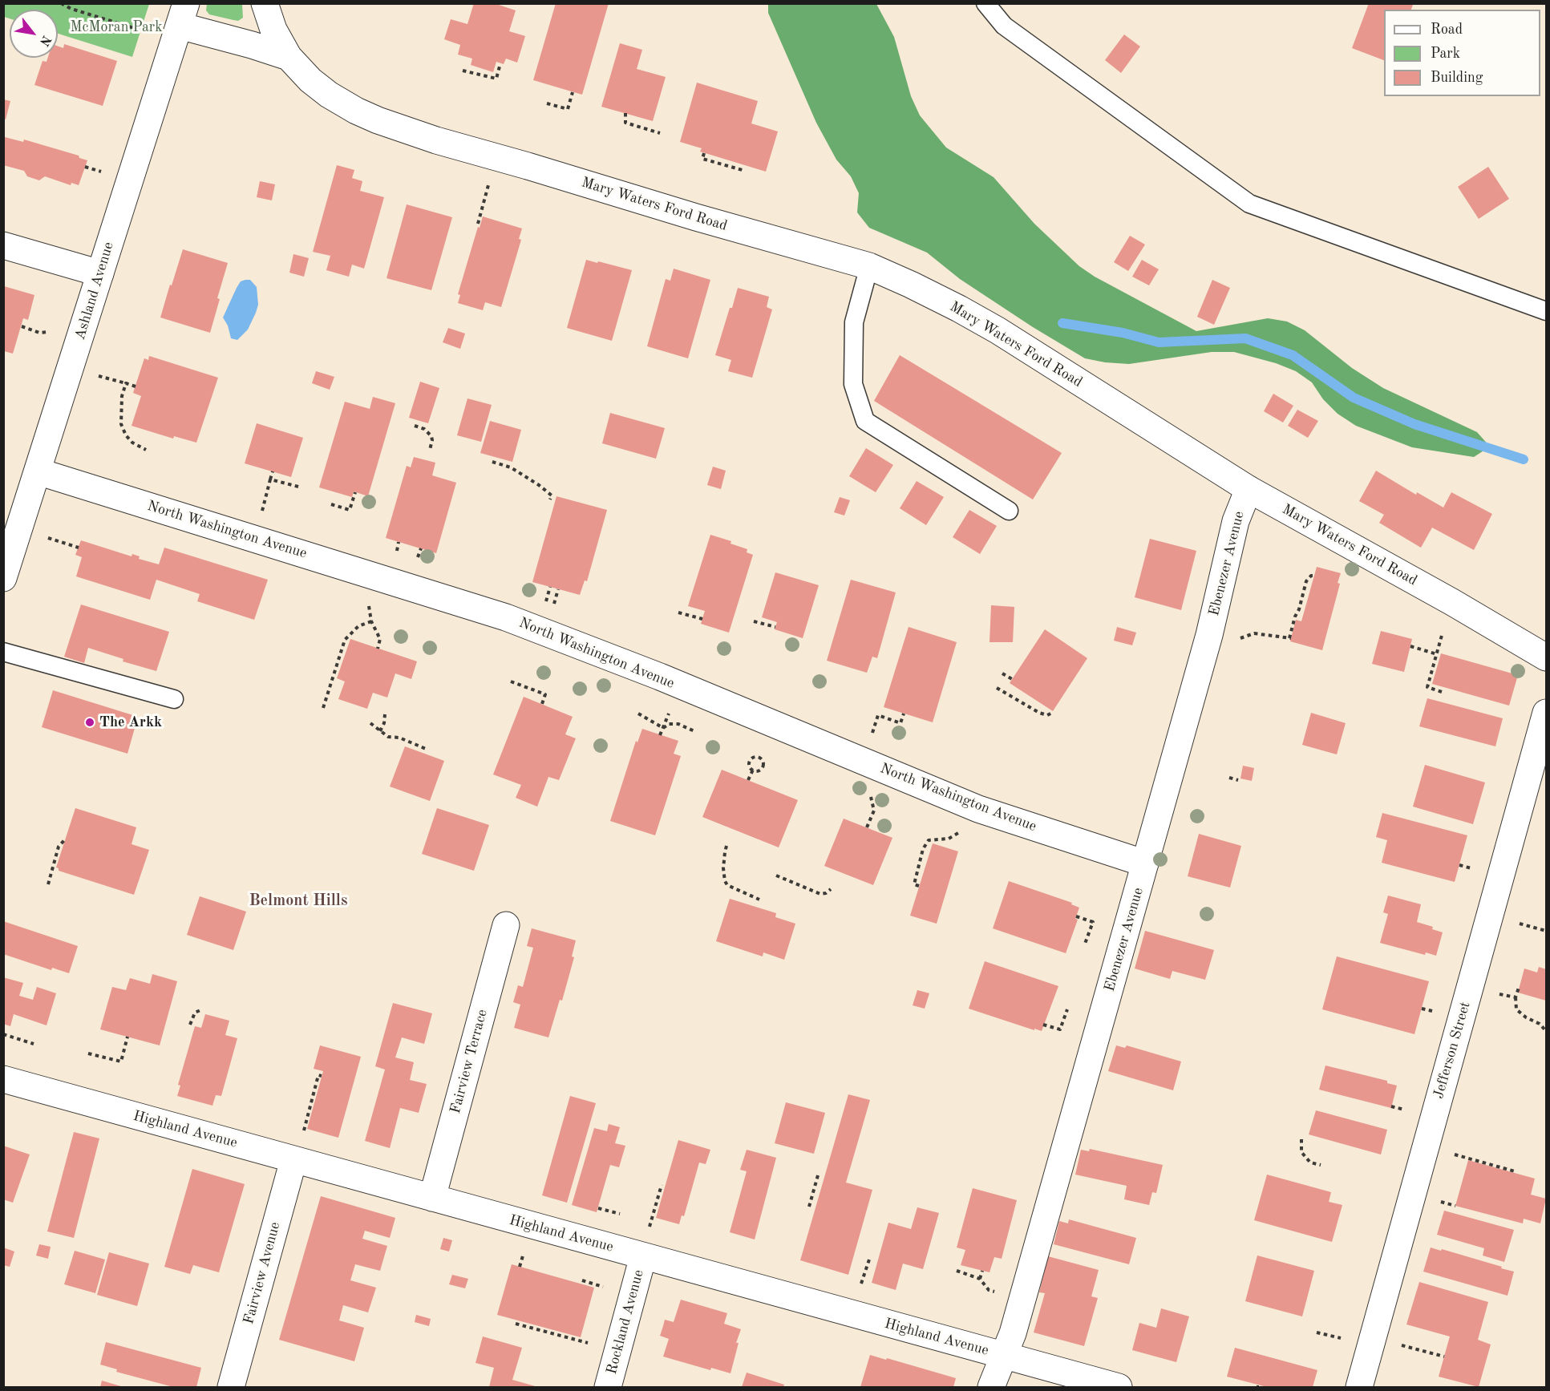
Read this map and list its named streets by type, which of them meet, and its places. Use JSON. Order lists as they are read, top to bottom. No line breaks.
{"streets":{"street":["Mary Waters Ford Road","Ashland Avenue","North Washington Avenue","Ebenezer Avenue","Jefferson Street","Fairview Terrace","Highland Avenue","Fairview Avenue","Rockland Avenue"]},"crossings":[["Mary Waters Ford Road","Ashland Avenue"],["Mary Waters Ford Road","Ebenezer Avenue"],["Ashland Avenue","North Washington Avenue"],["North Washington Avenue","Ebenezer Avenue"],["Ebenezer Avenue","Highland Avenue"],["Fairview Terrace","Highland Avenue"],["Highland Avenue","Fairview Avenue"],["Highland Avenue","Rockland Avenue"]],"districts":["Belmont Hills"],"parks":["McMoran Park"],"places":["The Arkk"],"legend":["Road","Park","Building"],"north":"bottom right"}
